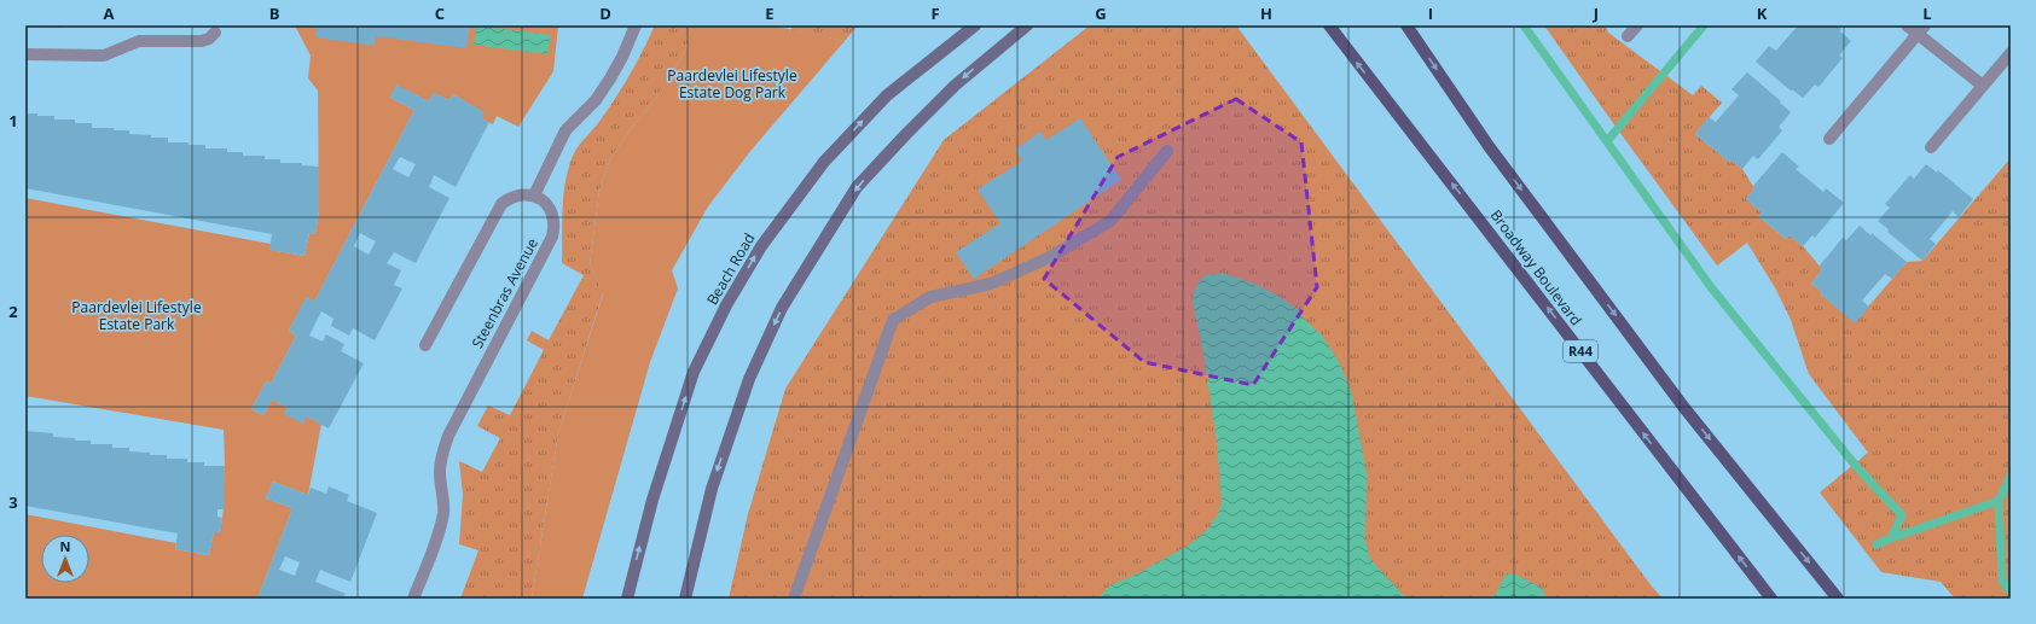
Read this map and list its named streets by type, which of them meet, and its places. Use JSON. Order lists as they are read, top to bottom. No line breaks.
{"streets":{"main road":["Broadway Boulevard","Beach Road","R44"],"street":["Steenbras Avenue"]},"parks":["Paardevlei Lifestyle Estate Dog Park","Paardevlei Lifestyle Estate Park"],"north":"top","grid":{"columns":["A","B","C","D","E","F","G","H","I","J","K","L"],"rows":["1","2","3"]}}
